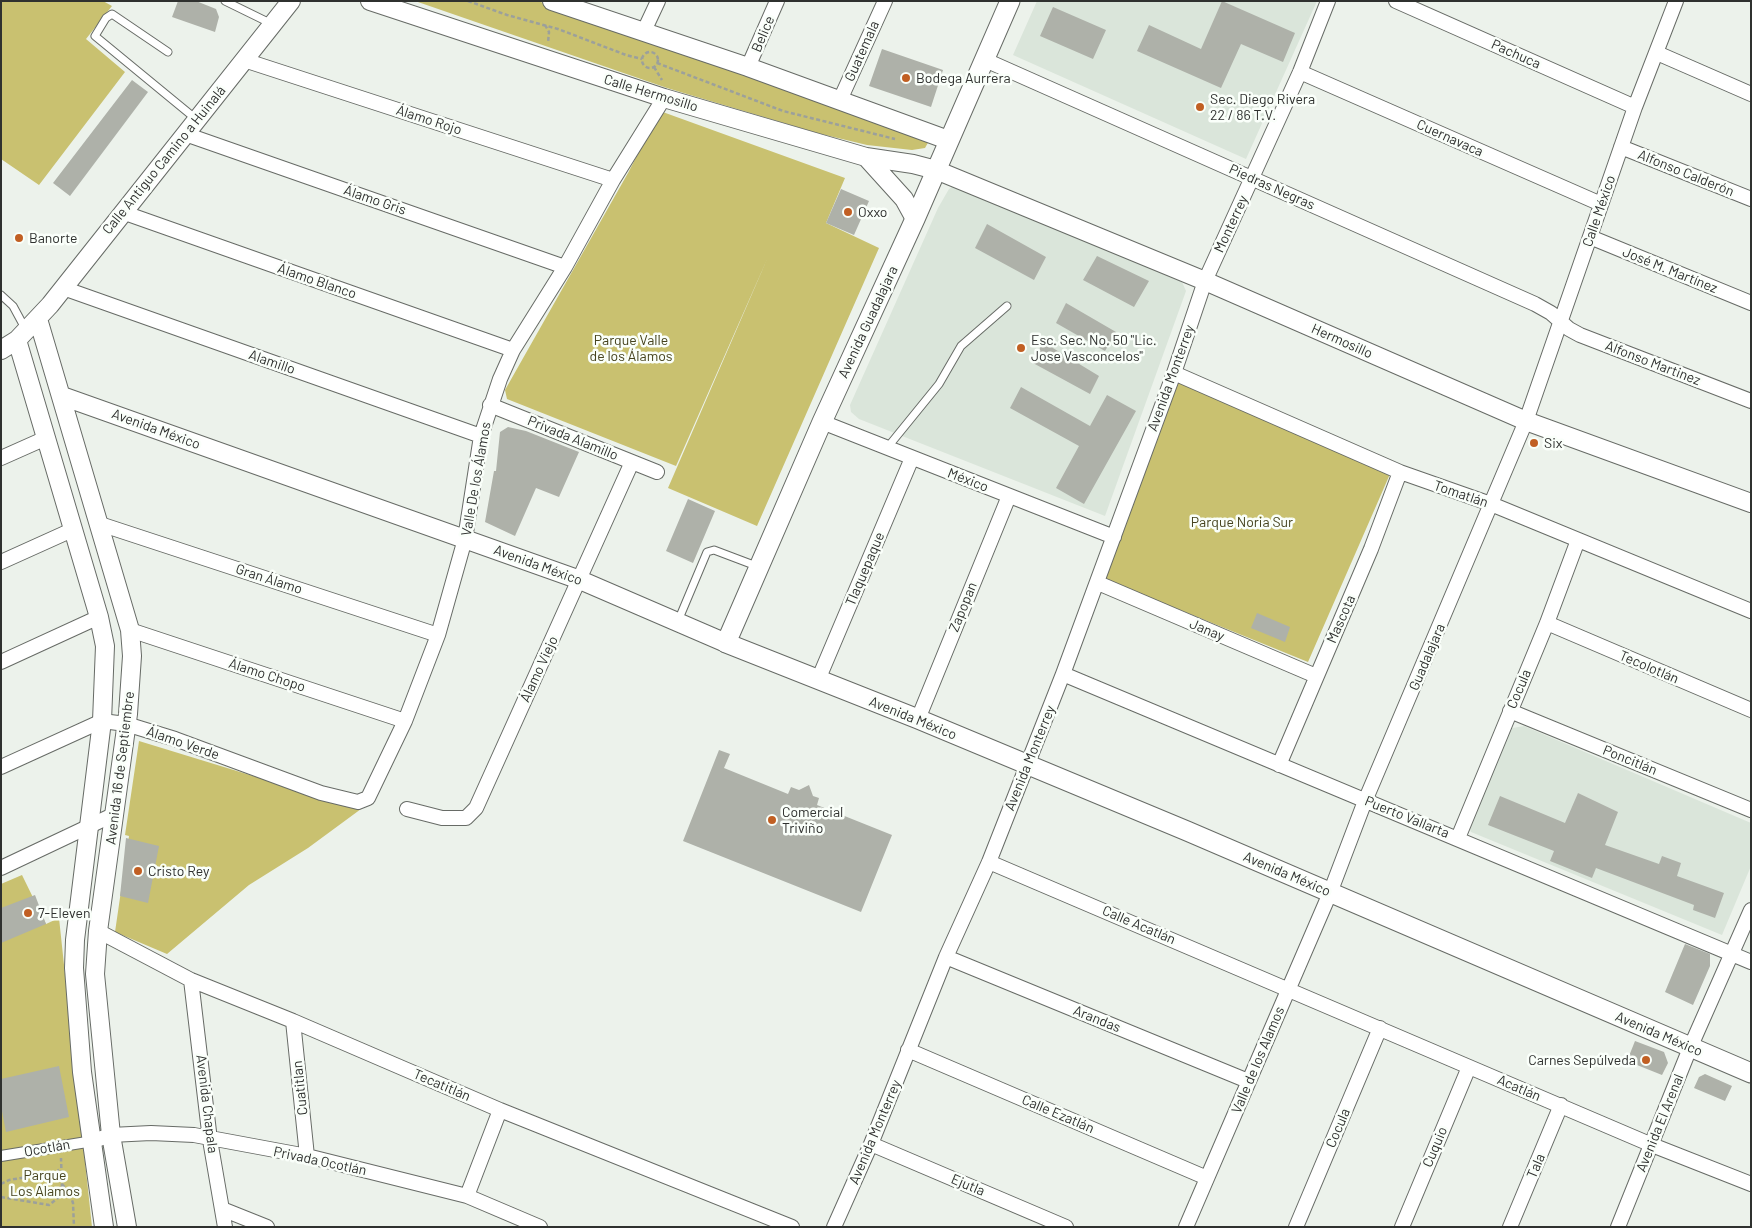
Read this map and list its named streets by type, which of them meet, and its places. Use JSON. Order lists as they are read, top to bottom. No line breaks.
{"streets":{"main road":["Avenida Guadalajara","Avenida México"],"street":["Belice","Guatemala","Pachuca","Calle Hermosillo","Álamo Rojo","Cuernavaca","Calle Antiguo Camino a Huinalá","Alfonso Calderón","Piedras Negras","Álamo Gris","Calle México","Monterrey","José M. Martínez","Álamo Blanco","Hermosillo","Alamillo","Alfonso Martinez","Avenida Monterrey","Privada Alamillo","Valle De los Álamos","México","Tomatlán","Tlaquepaque","Gran Álamo","Zapopan","Mascota","Janay","Guadalajara","Tecolotlán","Álamo Viejo","Álamo Chopo","Cocula","Álamo Verde","Poncitlán","Avenida 16 de Septiembre","Puerto Vallarta","Calle Acatlán","Arandas","Valle de los Alamos","Tecatitlán","Cuatitlan","Acatlán","Avenida Chapala","Calle Ezatlán","Avenida El Arenal","Cuquio","Ocotlán","Privada Ocotlán","Tala","Ejutla"]},"crossings":[["Pachuca","Calle México"],["Calle Hermosillo","Avenida Guadalajara"],["Calle Hermosillo","Hermosillo"],["Calle Hermosillo","Valle De los Álamos"],["Álamo Rojo","Calle Antiguo Camino a Huinalá"],["Álamo Rojo","Valle De los Álamos"],["Cuernavaca","Calle México"],["Cuernavaca","Monterrey"],["Calle Antiguo Camino a Huinalá","Álamo Gris"],["Calle Antiguo Camino a Huinalá","Álamo Blanco"],["Calle Antiguo Camino a Huinalá","Alamillo"],["Calle Antiguo Camino a Huinalá","Avenida 16 de Septiembre"],["Alfonso Calderón","Calle México"],["Piedras Negras","Calle México"],["Piedras Negras","Monterrey"],["Piedras Negras","Avenida Guadalajara"],["Piedras Negras","Alfonso Martinez"],["Álamo Gris","Valle De los Álamos"],["Calle México","José M. Martínez"],["Calle México","Hermosillo"],["Calle México","Alfonso Martinez"],["Calle México","Guadalajara"],["Monterrey","Hermosillo"],["Monterrey","Avenida Monterrey"],["Álamo Blanco","Valle De los Álamos"],["Avenida Guadalajara","Hermosillo"],["Avenida Guadalajara","Avenida México"],["Avenida Guadalajara","México"],["Hermosillo","Avenida Monterrey"],["Hermosillo","Guadalajara"],["Alamillo","Valle De los Álamos"],["Avenida Monterrey","Avenida México"],["Avenida Monterrey","México"],["Avenida Monterrey","Tomatlán"],["Avenida Monterrey","Janay"],["Avenida Monterrey","Puerto Vallarta"],["Avenida Monterrey","Calle Acatlán"],["Avenida Monterrey","Arandas"],["Avenida Monterrey","Calle Ezatlán"],["Avenida Monterrey","Ejutla"],["Avenida México","Valle De los Álamos"],["Avenida México","Tlaquepaque"],["Avenida México","Zapopan"],["Avenida México","Guadalajara"],["Avenida México","Álamo Viejo"],["Avenida México","Avenida 16 de Septiembre"],["Avenida México","Valle de los Alamos"],["Avenida México","Avenida El Arenal"],["Privada Alamillo","Valle De los Álamos"],["Privada Alamillo","Álamo Viejo"],["Valle De los Álamos","Gran Álamo"],["Valle De los Álamos","Álamo Chopo"],["Valle De los Álamos","Álamo Verde"],["México","Tlaquepaque"],["México","Zapopan"],["Tomatlán","Mascota"],["Tomatlán","Guadalajara"],["Tomatlán","Cocula"],["Gran Álamo","Avenida 16 de Septiembre"],["Mascota","Janay"],["Mascota","Puerto Vallarta"],["Guadalajara","Puerto Vallarta"],["Guadalajara","Valle de los Alamos"],["Tecolotlán","Cocula"],["Álamo Chopo","Avenida 16 de Septiembre"],["Cocula","Poncitlán"],["Cocula","Puerto Vallarta"],["Cocula","Acatlán"],["Álamo Verde","Avenida 16 de Septiembre"],["Avenida 16 de Septiembre","Tecatitlán"],["Avenida 16 de Septiembre","Ocotlán"],["Avenida 16 de Septiembre","Privada Ocotlán"],["Puerto Vallarta","Avenida El Arenal"],["Calle Acatlán","Valle de los Alamos"],["Calle Acatlán","Acatlán"],["Arandas","Valle de los Alamos"],["Valle de los Alamos","Acatlán"],["Valle de los Alamos","Calle Ezatlán"],["Tecatitlán","Cuatitlan"],["Tecatitlán","Avenida Chapala"],["Cuatitlan","Privada Ocotlán"],["Acatlán","Avenida El Arenal"],["Acatlán","Cuquio"],["Acatlán","Tala"],["Avenida Chapala","Privada Ocotlán"],["Ocotlán","Privada Ocotlán"]],"parks":["Parque Valle de los Álamos","Parque Noria Sur","Parque Los Alamos"],"places":["Bodega Aurrera","Sec. Diego Rivera 22 / 86 T.V.","Oxxo","Banorte","Esc. Sec. No. 50 \"Lic. Jose Vasconcelos\"","Six","Comercial Triviño","Cristo Rey","7-Eleven","Carnes Sepúlveda"]}
